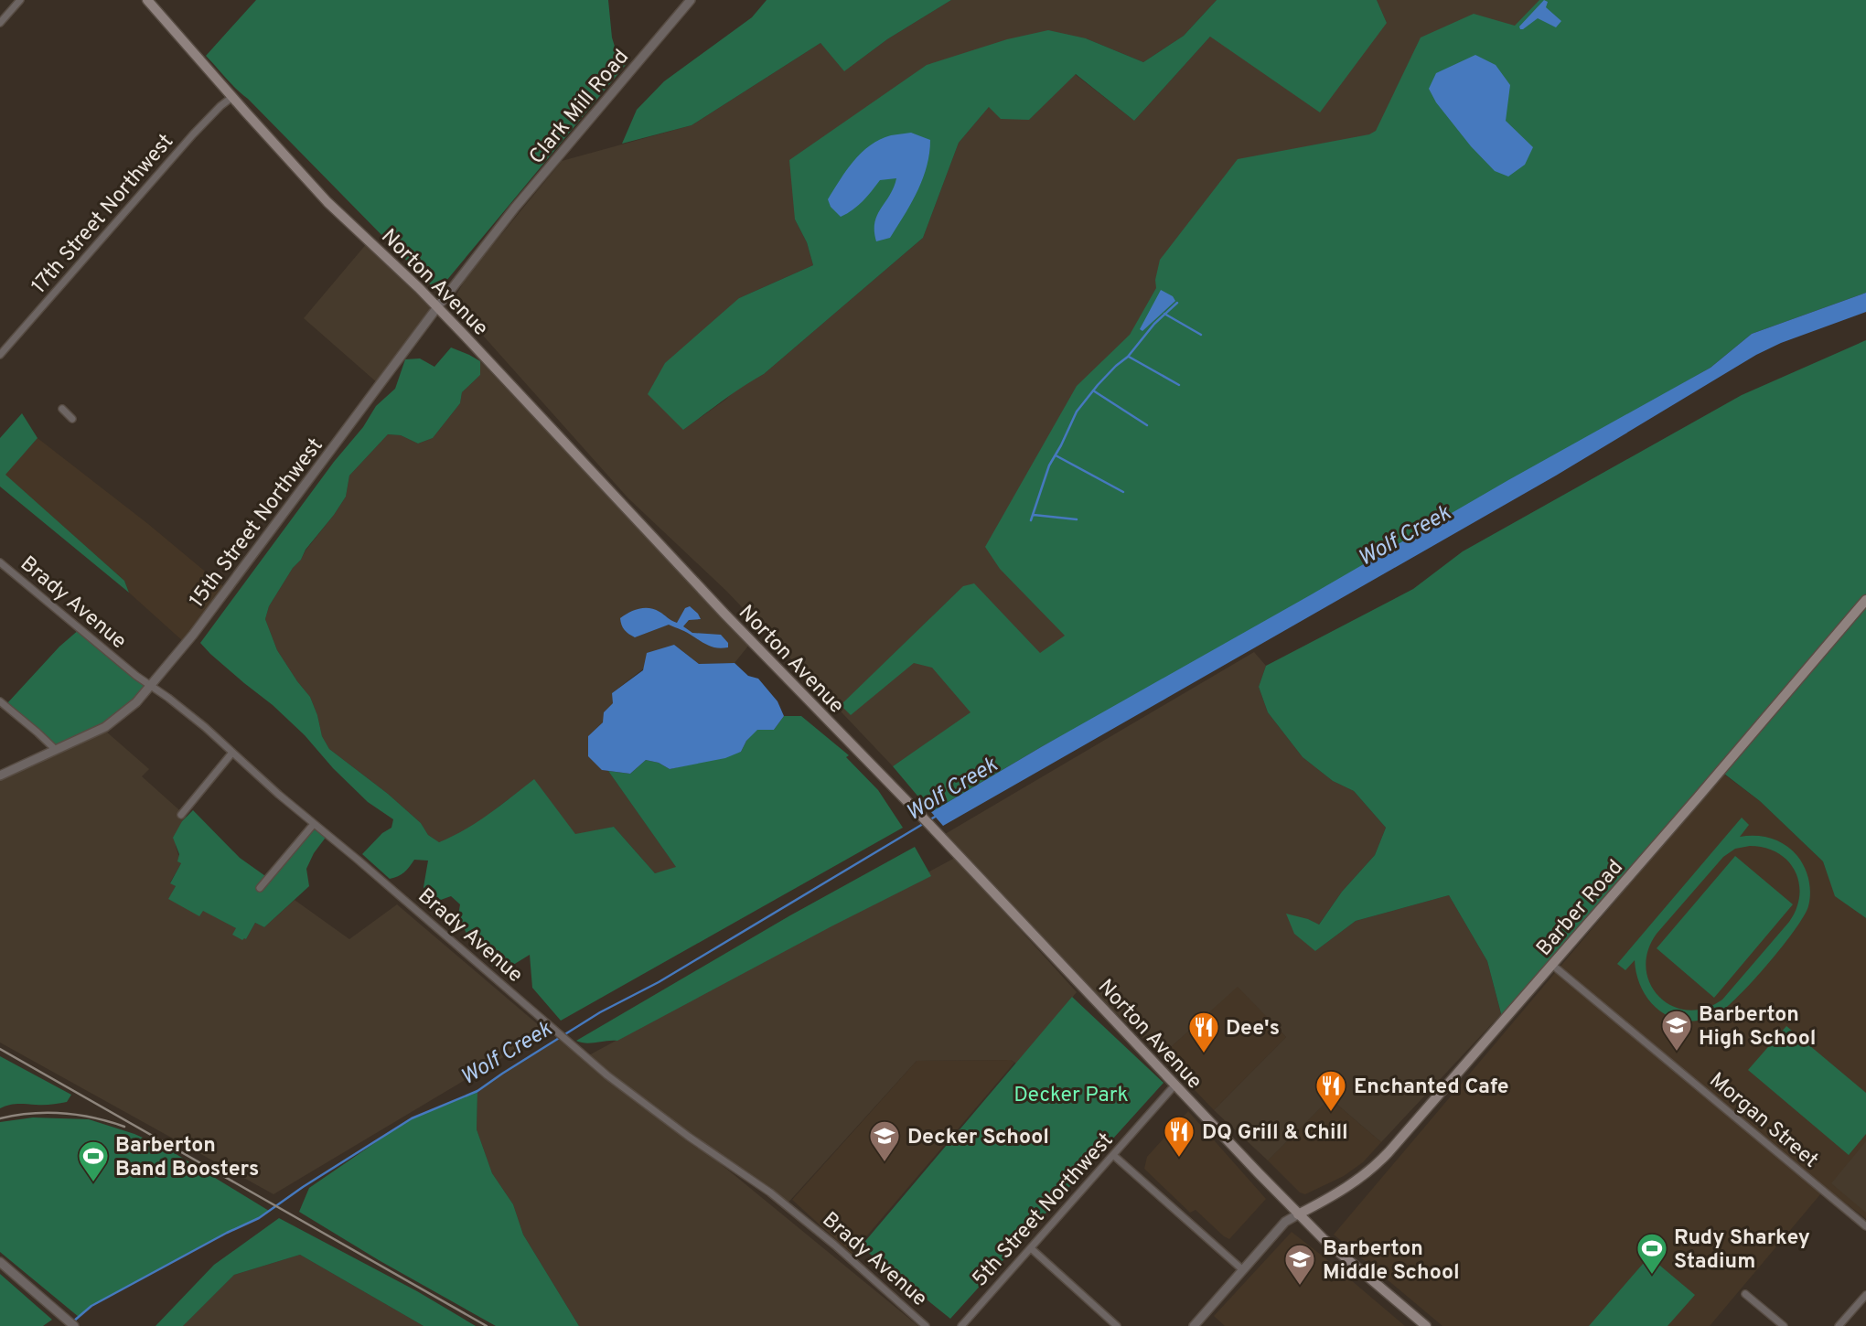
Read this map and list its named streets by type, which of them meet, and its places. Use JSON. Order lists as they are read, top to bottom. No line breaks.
{"streets":{"main road":["Norton Avenue","Barber Road"],"street":["Clark Mill Road","17th Street Northwest","15th Street Northwest","Brady Avenue","Morgan Street","5th Street Northwest"]},"crossings":[["Clark Mill Road","15th Street Northwest"],["17th Street Northwest","Norton Avenue"],["Norton Avenue","15th Street Northwest"],["Norton Avenue","Barber Road"],["Norton Avenue","5th Street Northwest"],["15th Street Northwest","Brady Avenue"],["Barber Road","Morgan Street"]],"water":["Wolf Creek"],"parks":["Decker Park"],"places":{"school or university":["Barberton High School","Decker School","Barberton Middle School"],"restaurant":["Dee's","Enchanted Cafe","DQ Grill & Chill"],"sports":["Barberton Band Boosters","Rudy Sharkey Stadium"]}}
